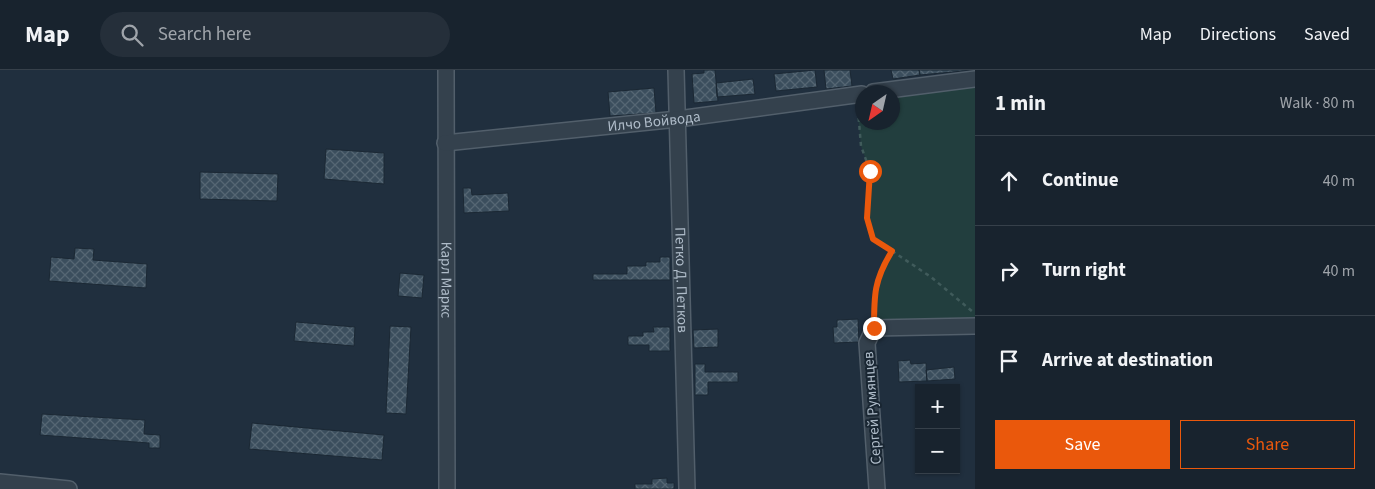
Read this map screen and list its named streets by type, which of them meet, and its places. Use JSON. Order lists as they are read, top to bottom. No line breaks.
{"streets":{"street":["Илчо Войвода","Карл Маркс","Петко Д. Петков","Сергей Румянцев"]},"crossings":[["Илчо Войвода","Карл Маркс"],["Илчо Войвода","Петко Д. Петков"]],"north":"bottom left","page":{"header":"Map","search":"Search here","nav":["Map","Directions","Saved"],"heading":["1 min","Walk · 80 m"],"list":[["Continue","40 m"],["Turn right","40 m"],"Arrive at destination"],"map_buttons":["+","−"],"buttons":["Save","Share"]}}
